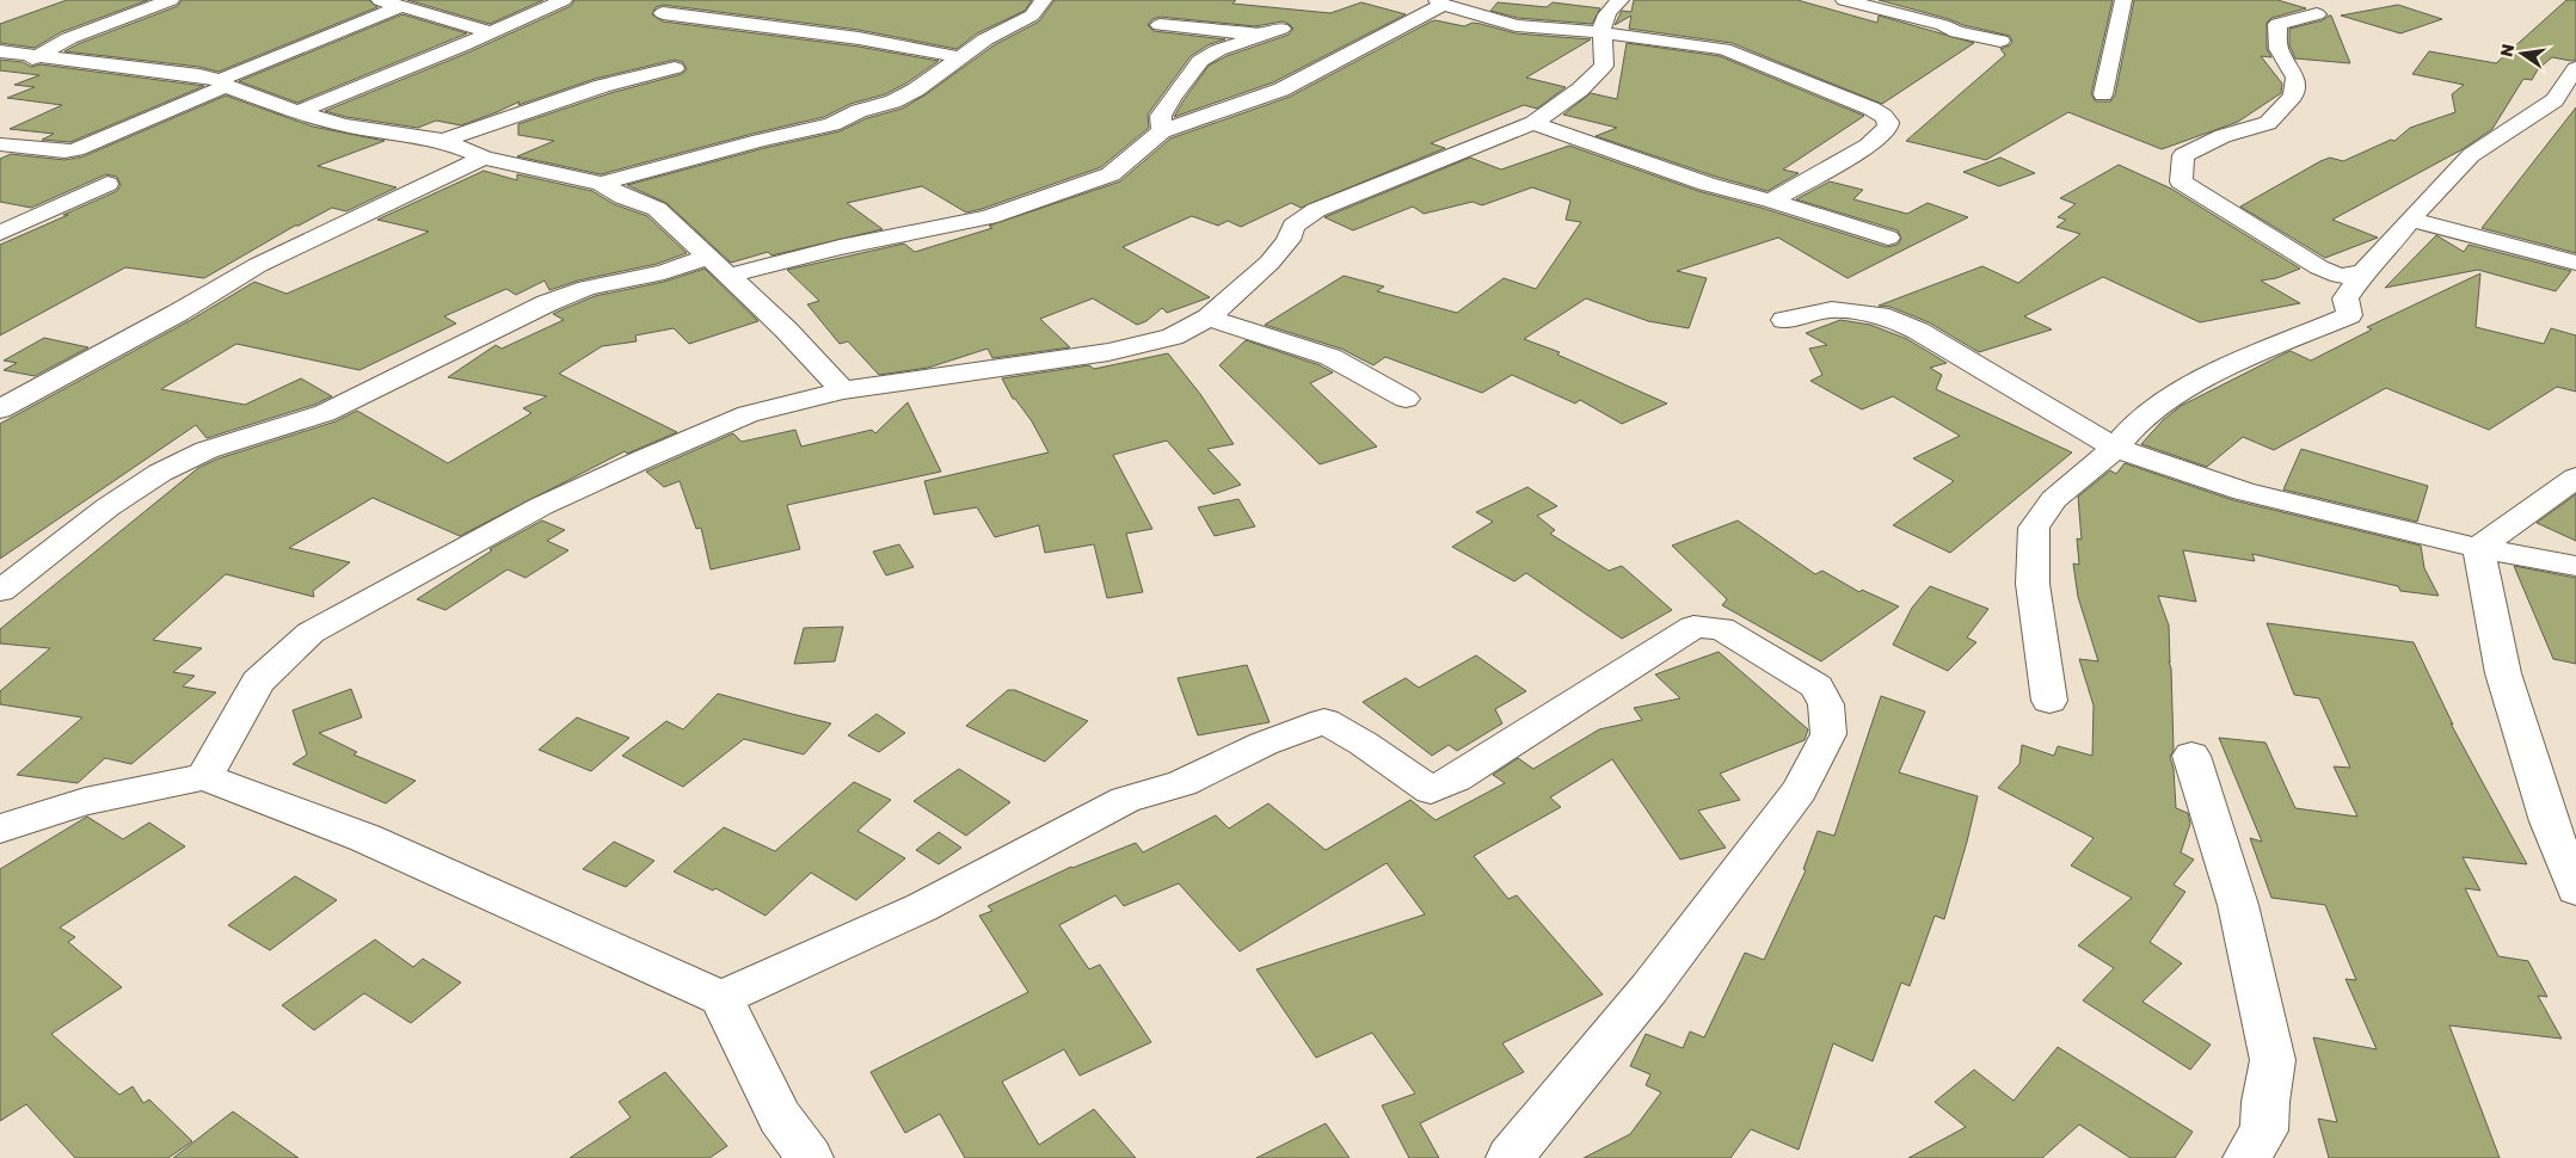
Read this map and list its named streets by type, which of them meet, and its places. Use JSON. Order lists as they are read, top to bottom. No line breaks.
{"north":"left"}
